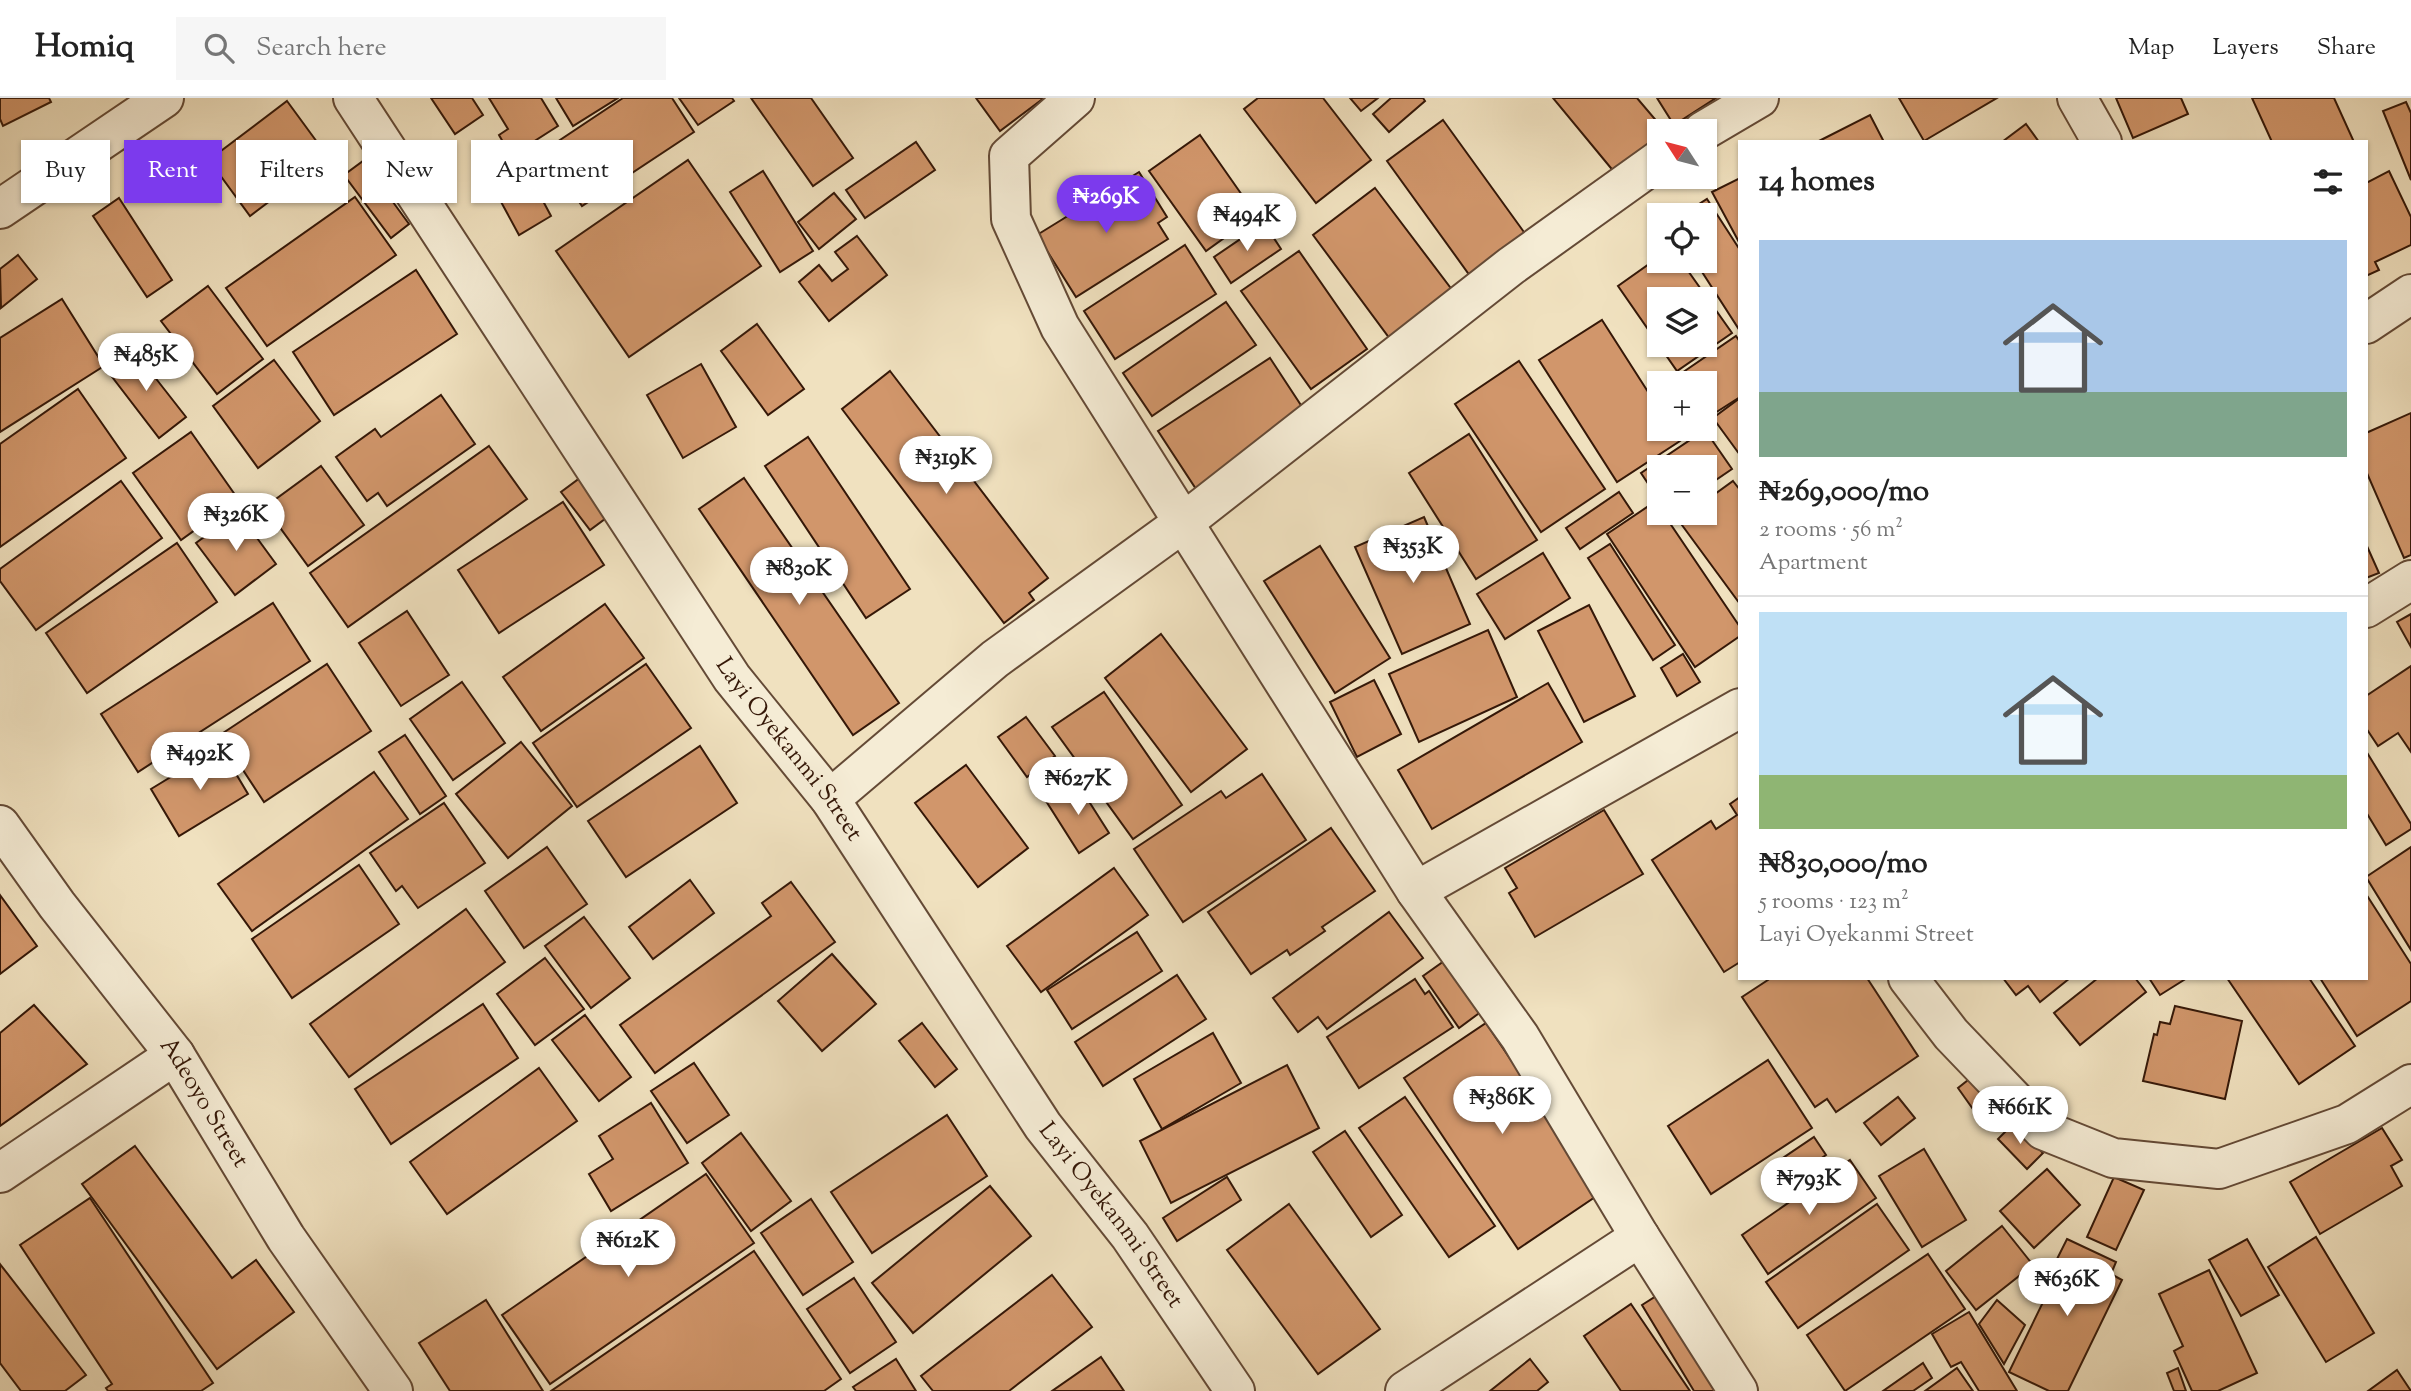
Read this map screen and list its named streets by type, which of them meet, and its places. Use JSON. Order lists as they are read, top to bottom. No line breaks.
{"streets":{"street":["Layi Oyekanmi Street","Adeoyo Street"]},"north":"top left","page":{"header":"Homiq","search":"Search here","nav":["Map","Layers","Share"],"map_buttons":["+","−"],"chip":["Buy","Rent","Filters","New","Apartment"],"heading":"14 homes","price":["₦269K","₦494K","₦485K","₦319K","₦326K","₦353K","₦830K","₦492K","₦627K","₦386K","₦661K","₦793K","₦612K","₦636K"],"list":[{"name":"₦269,000/mo","note":"2 rooms · 56 m² · Apartment"},{"name":"₦830,000/mo","note":"5 rooms · 123 m² · Layi Oyekanmi Street"}]}}
